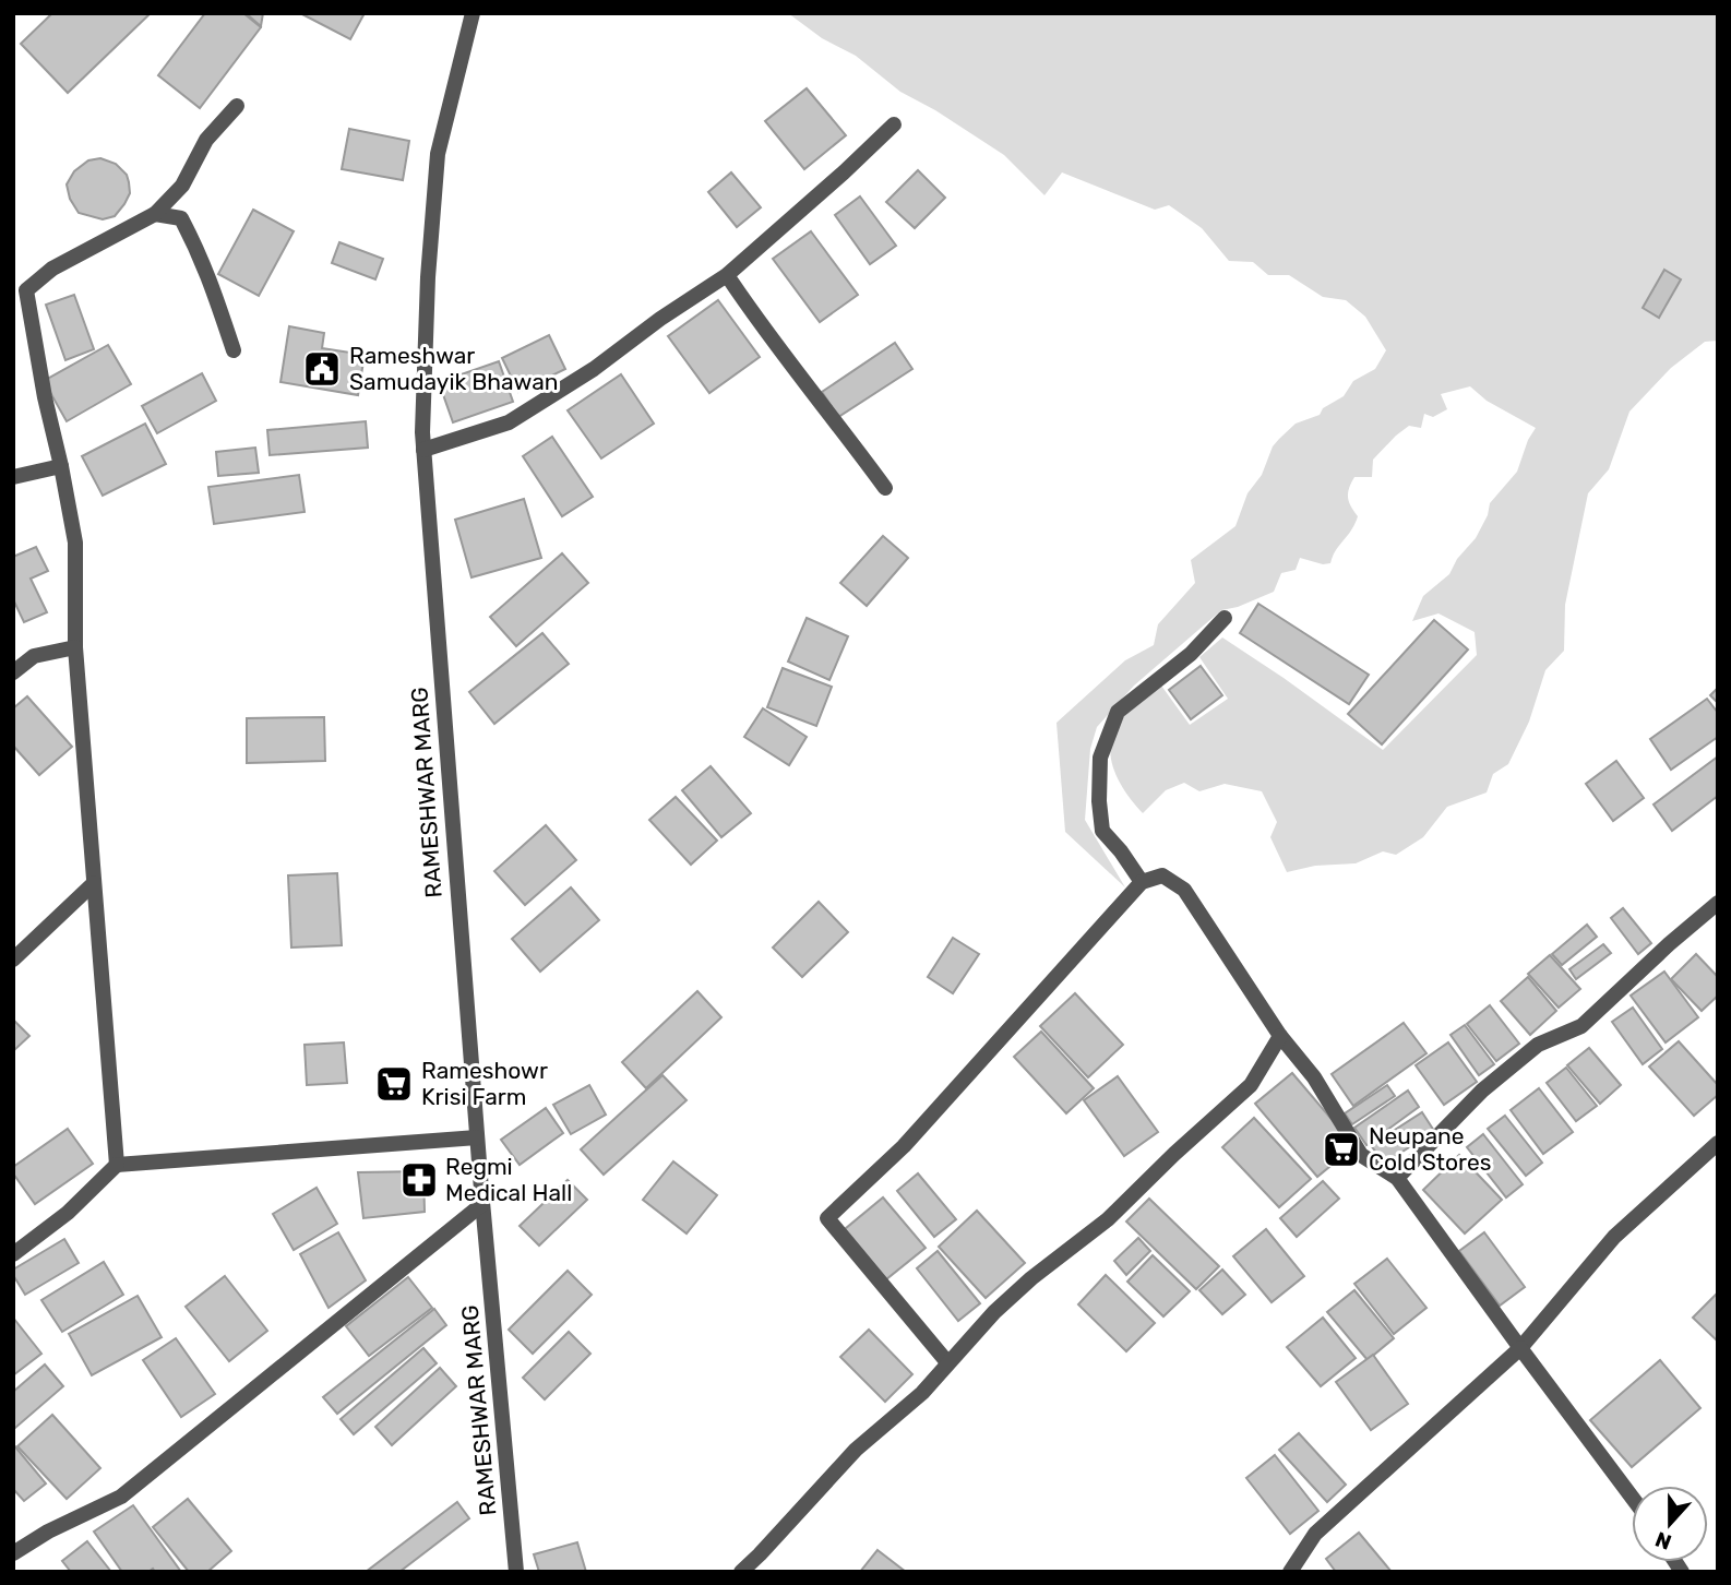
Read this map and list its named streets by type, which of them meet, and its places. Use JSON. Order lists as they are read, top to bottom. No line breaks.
{"streets":{"street":["RAMESHWAR MARG"]},"places":{"public building":["Rameshwar Samudayik Bhawan"],"supermarket":["Rameshowr Krisi Farm","Neupane Cold Stores"],"pharmacy":["Regmi Medical Hall"]},"north":"bottom"}
